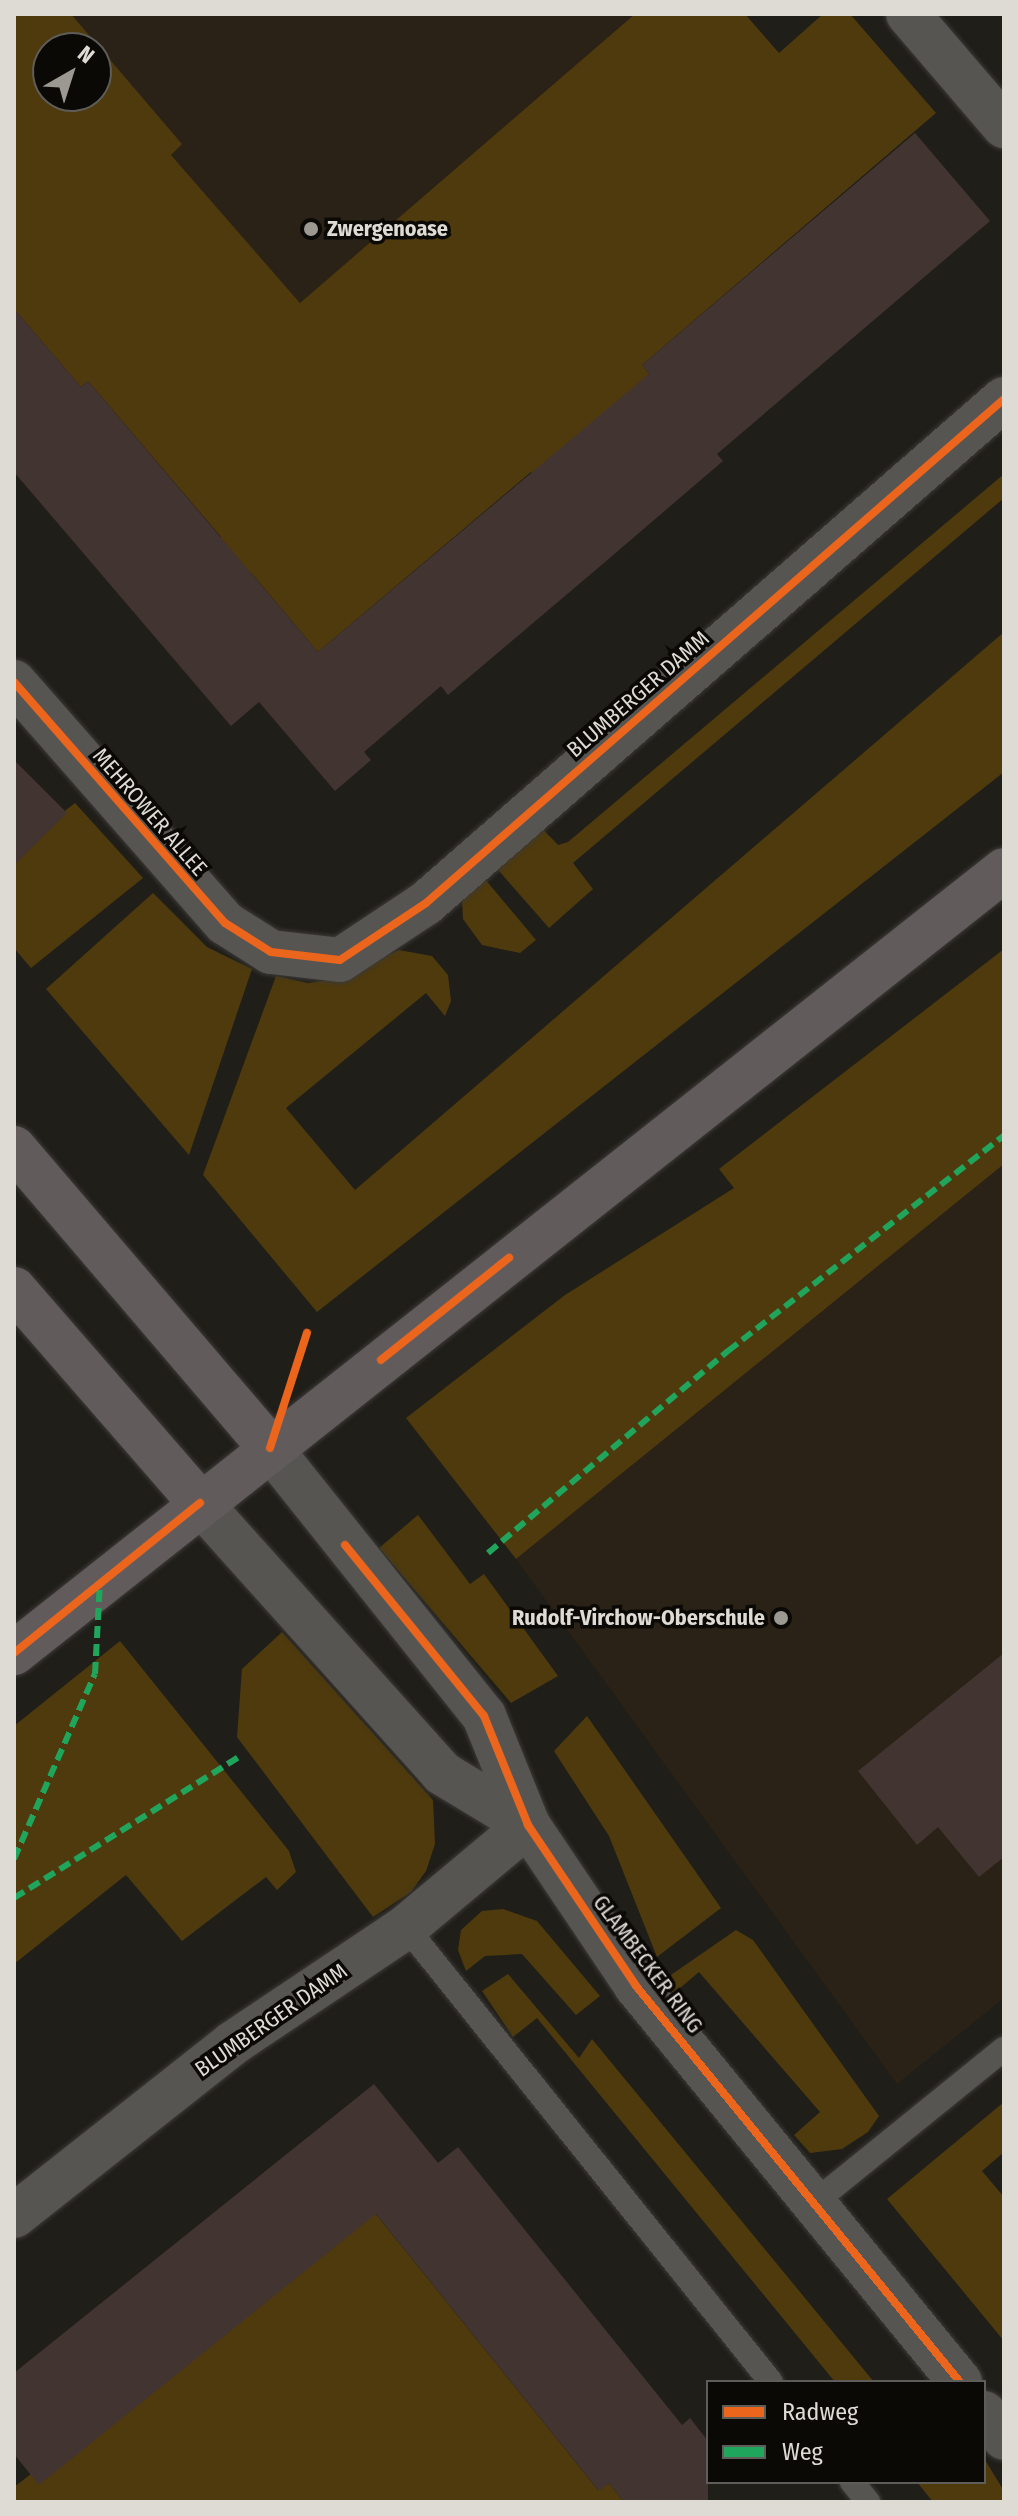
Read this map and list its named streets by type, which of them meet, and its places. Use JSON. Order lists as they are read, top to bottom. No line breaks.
{"streets":{"street":["BLUMBERGER DAMM","MEHROWER ALLEE","GLAMBECKER RING"]},"crossings":[["BLUMBERGER DAMM","MEHROWER ALLEE"],["BLUMBERGER DAMM","GLAMBECKER RING"]],"places":["Zwergenoase","Rudolf-Virchow-Oberschule"],"legend":["Radweg","Weg"],"north":"top right"}
